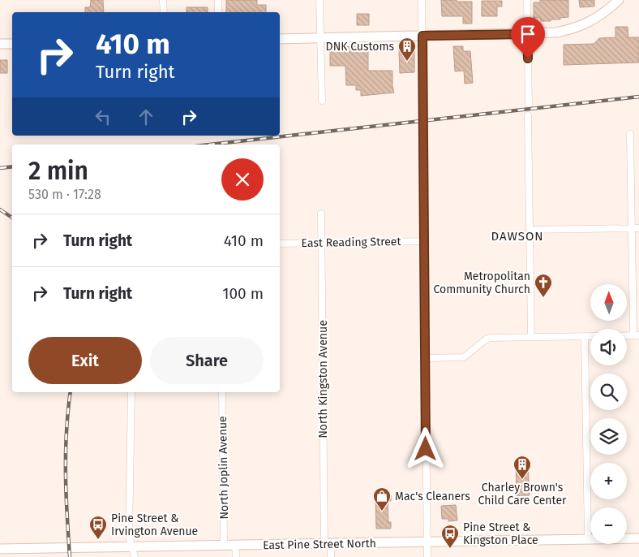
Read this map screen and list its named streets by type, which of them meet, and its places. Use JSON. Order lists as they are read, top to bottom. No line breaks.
{"streets":{"main road":["East Pine Street North"],"street":["East Reading Street","North Kingston Avenue","North Joplin Avenue"]},"crossings":[["East Reading Street","North Kingston Avenue"],["North Kingston Avenue","East Pine Street North"],["North Joplin Avenue","East Pine Street North"]],"districts":["DAWSON"],"places":{"building":["DNK Customs","Charley Brown's Child Care Center"],"church":["Metropolitan Community Church"],"shop":["Mac's Cleaners"],"bus stop":["Pine Street & Irvington Avenue","Pine Street & Kingston Place"]},"north":"top","page":{"turn":["410 m","Turn right"],"heading":["2 min","530 m · 17:28"],"list":[{"name":"Turn right","value":"410 m"},{"name":"Turn right","value":"100 m"}],"map_buttons":["+","−"],"buttons":["Exit","Share"]}}
